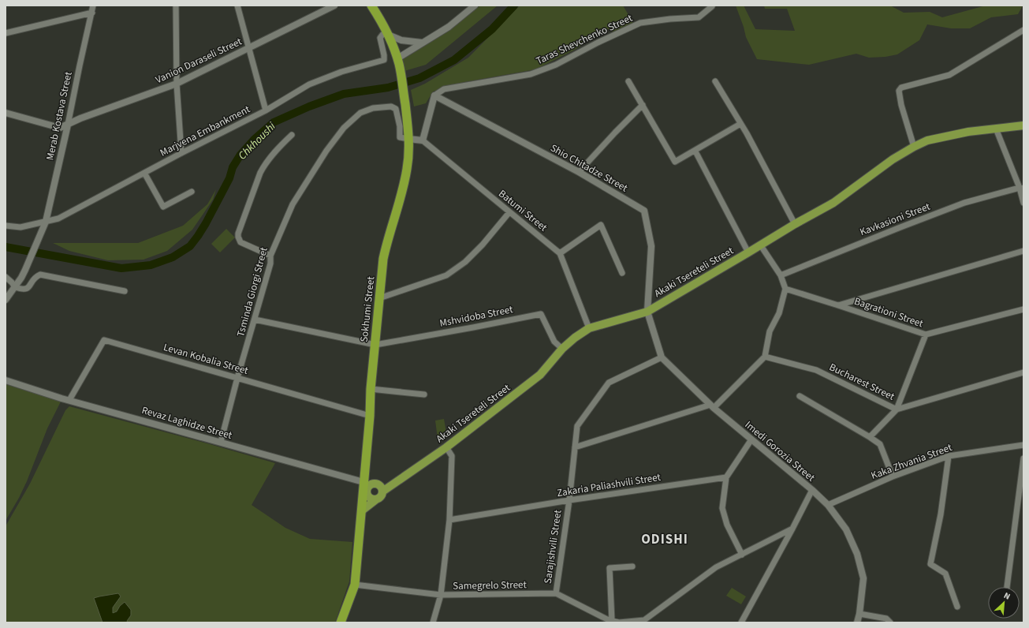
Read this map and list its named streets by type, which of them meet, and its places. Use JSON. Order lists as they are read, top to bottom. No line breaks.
{"streets":{"highway":["Sokhumi Street"],"main road":["Akaki Tsereteli Street"],"street":["Taras Shevchenko Street","Vanion Daraseli Street","Merab Kostava Street","Marjvena Embankment","Shio Chitadze Street","Batumi Street","Kavkasioni Street","Tsminda Giorgi Street","Bagrationi Street","Mshvidoba Street","Levan Kobalia Street","Bucharest Street","Revaz Laghidze Street","Imedi Gorozia Street","Kaka Zhvania Street","Zakaria Paliashvili Street","Sarajishvili Street","Samegrelo Street"]},"crossings":[["Taras Shevchenko Street","Shio Chitadze Street"],["Vanion Daraseli Street","Merab Kostava Street"],["Merab Kostava Street","Marjvena Embankment"],["Marjvena Embankment","Sokhumi Street"],["Shio Chitadze Street","Akaki Tsereteli Street"],["Shio Chitadze Street","Imedi Gorozia Street"],["Batumi Street","Akaki Tsereteli Street"],["Akaki Tsereteli Street","Sokhumi Street"],["Akaki Tsereteli Street","Mshvidoba Street"],["Akaki Tsereteli Street","Imedi Gorozia Street"],["Tsminda Giorgi Street","Sokhumi Street"],["Tsminda Giorgi Street","Levan Kobalia Street"],["Tsminda Giorgi Street","Revaz Laghidze Street"],["Sokhumi Street","Mshvidoba Street"],["Sokhumi Street","Levan Kobalia Street"],["Sokhumi Street","Revaz Laghidze Street"],["Sokhumi Street","Samegrelo Street"],["Levan Kobalia Street","Revaz Laghidze Street"],["Imedi Gorozia Street","Kaka Zhvania Street"],["Imedi Gorozia Street","Sarajishvili Street"],["Zakaria Paliashvili Street","Sarajishvili Street"],["Sarajishvili Street","Samegrelo Street"]],"districts":["ODISHI"],"water":["Chkhoushi"],"north":"top right"}
